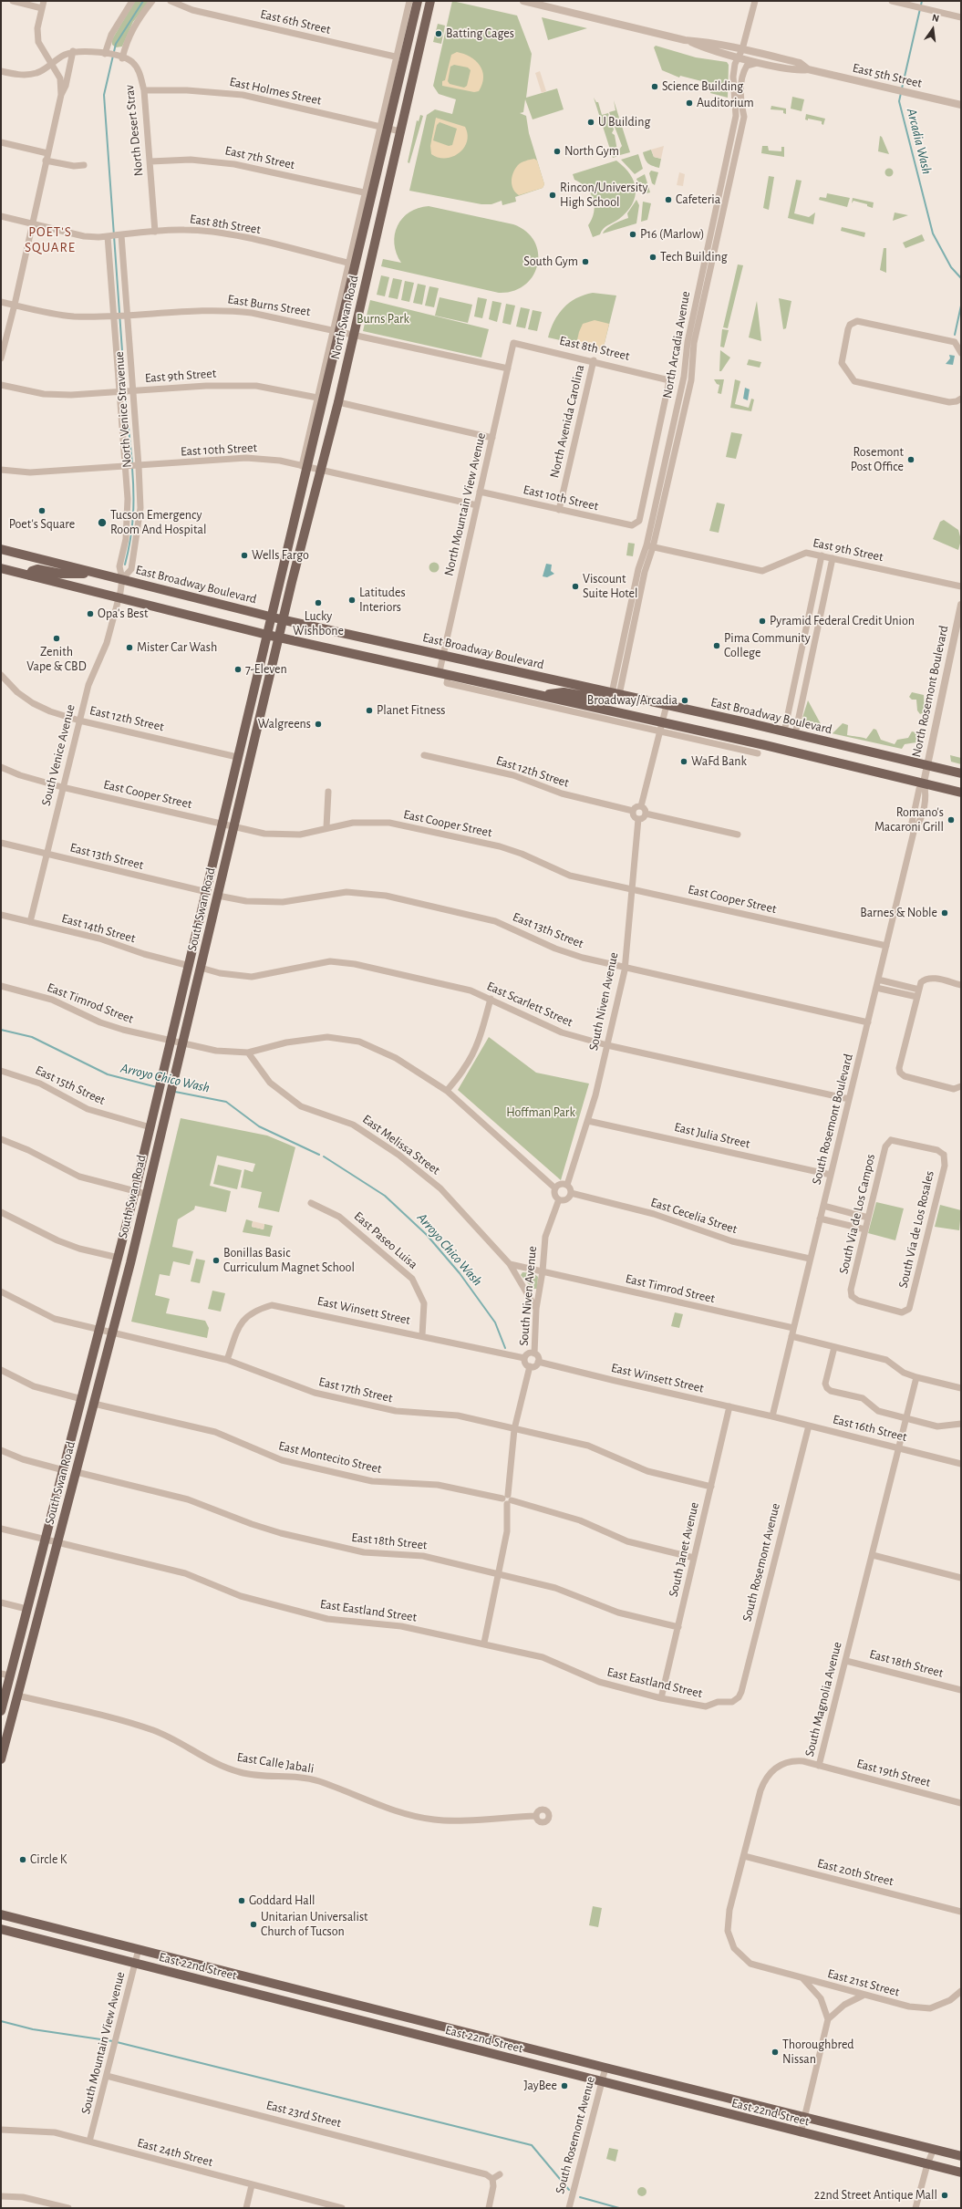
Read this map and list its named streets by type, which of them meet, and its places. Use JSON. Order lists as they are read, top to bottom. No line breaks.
{"streets":{"main road":["North Swan Road","East Broadway Boulevard","South Swan Road","East 22nd Street"],"street":["East 6th Street","East 5th Street","East Holmes Street","North Desert Strav","East 7th Street","East 8th Street","East Burns Street","North Arcadia Avenue","East 9th Street","North Venice Stravenue","North Avenida Carolina","East 10th Street","North Mountain View Avenue","North Rosemont Boulevard","East 12th Street","South Venice Avenue","East Cooper Street","East 13th Street","East 14th Street","South Niven Avenue","East Timrod Street","East Scarlett Street","East 15th Street","South Rosemont Boulevard","East Julia Street","East Melissa Street","South Via de Los Campos","East Cecelia Street","South Via de Los Rosales","East Paseo Luisa","East Winsett Street","East 17th Street","East 16th Street","East Montecito Street","East 18th Street","South Janet Avenue","South Rosemont Avenue","East Eastland Street","South Magnolia Avenue","East Calle Jabali","East 19th Street","East 20th Street","East 21st Street","South Mountain View Avenue","East 23rd Street","East 24th Street"]},"crossings":[["East 6th Street","North Swan Road"],["East 5th Street","North Arcadia Avenue"],["East Holmes Street","North Desert Strav"],["East Holmes Street","North Swan Road"],["North Desert Strav","East 7th Street"],["North Desert Strav","East 8th Street"],["East 7th Street","North Swan Road"],["East 8th Street","North Swan Road"],["East 8th Street","North Venice Stravenue"],["East 8th Street","North Avenida Carolina"],["East 8th Street","East 10th Street"],["East 8th Street","North Mountain View Avenue"],["East Burns Street","North Swan Road"],["East Burns Street","North Venice Stravenue"],["East Burns Street","North Mountain View Avenue"],["North Swan Road","East 9th Street"],["North Swan Road","East 10th Street"],["North Swan Road","East Broadway Boulevard"],["North Swan Road","South Swan Road"],["North Arcadia Avenue","East 9th Street"],["North Arcadia Avenue","East Broadway Boulevard"],["East 9th Street","North Venice Stravenue"],["North Venice Stravenue","East 10th Street"],["North Venice Stravenue","East Broadway Boulevard"],["North Venice Stravenue","South Venice Avenue"],["North Avenida Carolina","East 10th Street"],["East 10th Street","North Mountain View Avenue"],["North Mountain View Avenue","East Broadway Boulevard"],["East Broadway Boulevard","North Rosemont Boulevard"],["North Rosemont Boulevard","South Rosemont Boulevard"],["East 12th Street","South Venice Avenue"],["East 12th Street","South Swan Road"],["East 12th Street","South Niven Avenue"],["South Venice Avenue","East Cooper Street"],["South Venice Avenue","East 13th Street"],["South Venice Avenue","East 14th Street"],["East Cooper Street","South Swan Road"],["East Cooper Street","South Niven Avenue"],["East Cooper Street","South Rosemont Boulevard"],["East 13th Street","South Swan Road"],["East 13th Street","South Niven Avenue"],["East 13th Street","South Rosemont Boulevard"],["South Swan Road","East 14th Street"],["South Swan Road","East Timrod Street"],["South Swan Road","East Scarlett Street"],["South Swan Road","East 15th Street"],["South Swan Road","East 17th Street"],["South Swan Road","East Montecito Street"],["South Swan Road","East 18th Street"],["South Swan Road","East Eastland Street"],["South Swan Road","East Calle Jabali"],["South Niven Avenue","East Timrod Street"],["South Niven Avenue","East Scarlett Street"],["South Niven Avenue","East Julia Street"],["South Niven Avenue","East Melissa Street"],["South Niven Avenue","East Cecelia Street"],["South Niven Avenue","East Winsett Street"],["East Timrod Street","South Rosemont Boulevard"],["East Scarlett Street","South Rosemont Boulevard"],["South Rosemont Boulevard","East Julia Street"],["South Rosemont Boulevard","East Cecelia Street"],["South Rosemont Boulevard","East Winsett Street"],["South Rosemont Boulevard","East 16th Street"],["South Via de Los Campos","South Via de Los Rosales"],["East Paseo Luisa","East Winsett Street"],["East Winsett Street","East 17th Street"],["East Winsett Street","East 16th Street"],["East Winsett Street","South Janet Avenue"],["East 17th Street","South Janet Avenue"],["East 16th Street","South Rosemont Avenue"],["East 16th Street","South Magnolia Avenue"],["East Montecito Street","South Janet Avenue"],["East 18th Street","South Janet Avenue"],["East 18th Street","South Magnolia Avenue"],["South Janet Avenue","East Eastland Street"],["South Rosemont Avenue","East Eastland Street"],["South Rosemont Avenue","East 22nd Street"],["South Magnolia Avenue","East 19th Street"],["South Magnolia Avenue","East 20th Street"],["South Magnolia Avenue","East 21st Street"],["East 22nd Street","South Mountain View Avenue"],["South Mountain View Avenue","East 23rd Street"],["South Mountain View Avenue","East 24th Street"]],"districts":["POET'S SQUARE"],"water":["Arcadia Wash","Arroyo Chico Wash"],"parks":["Burns Park","Hoffman Park"],"places":["Batting Cages","Science Building","Auditorium","U Building","North Gym","Rincon/University High School","Cafeteria","P16 (Marlow)","Tech Building","South Gym","Rosemont Post Office","Poet's Square","Tucson Emergency Room And Hospital","Wells Fargo","Viscount Suite Hotel","Latitudes Interiors","Lucky Wishbone","Opa's Best","Pyramid Federal Credit Union","Zenith Vape & CBD","Pima Community College","Mister Car Wash","7-Eleven","Broadway/Arcadia","Planet Fitness","Walgreens","WaFd Bank","Romano's Macaroni Grill","Barnes & Noble","Bonillas Basic Curriculum Magnet School","Circle K","Goddard Hall","Unitarian Universalist Church of Tucson","Thoroughbred Nissan","JayBee","22nd Street Antique Mall"],"north":"top"}
